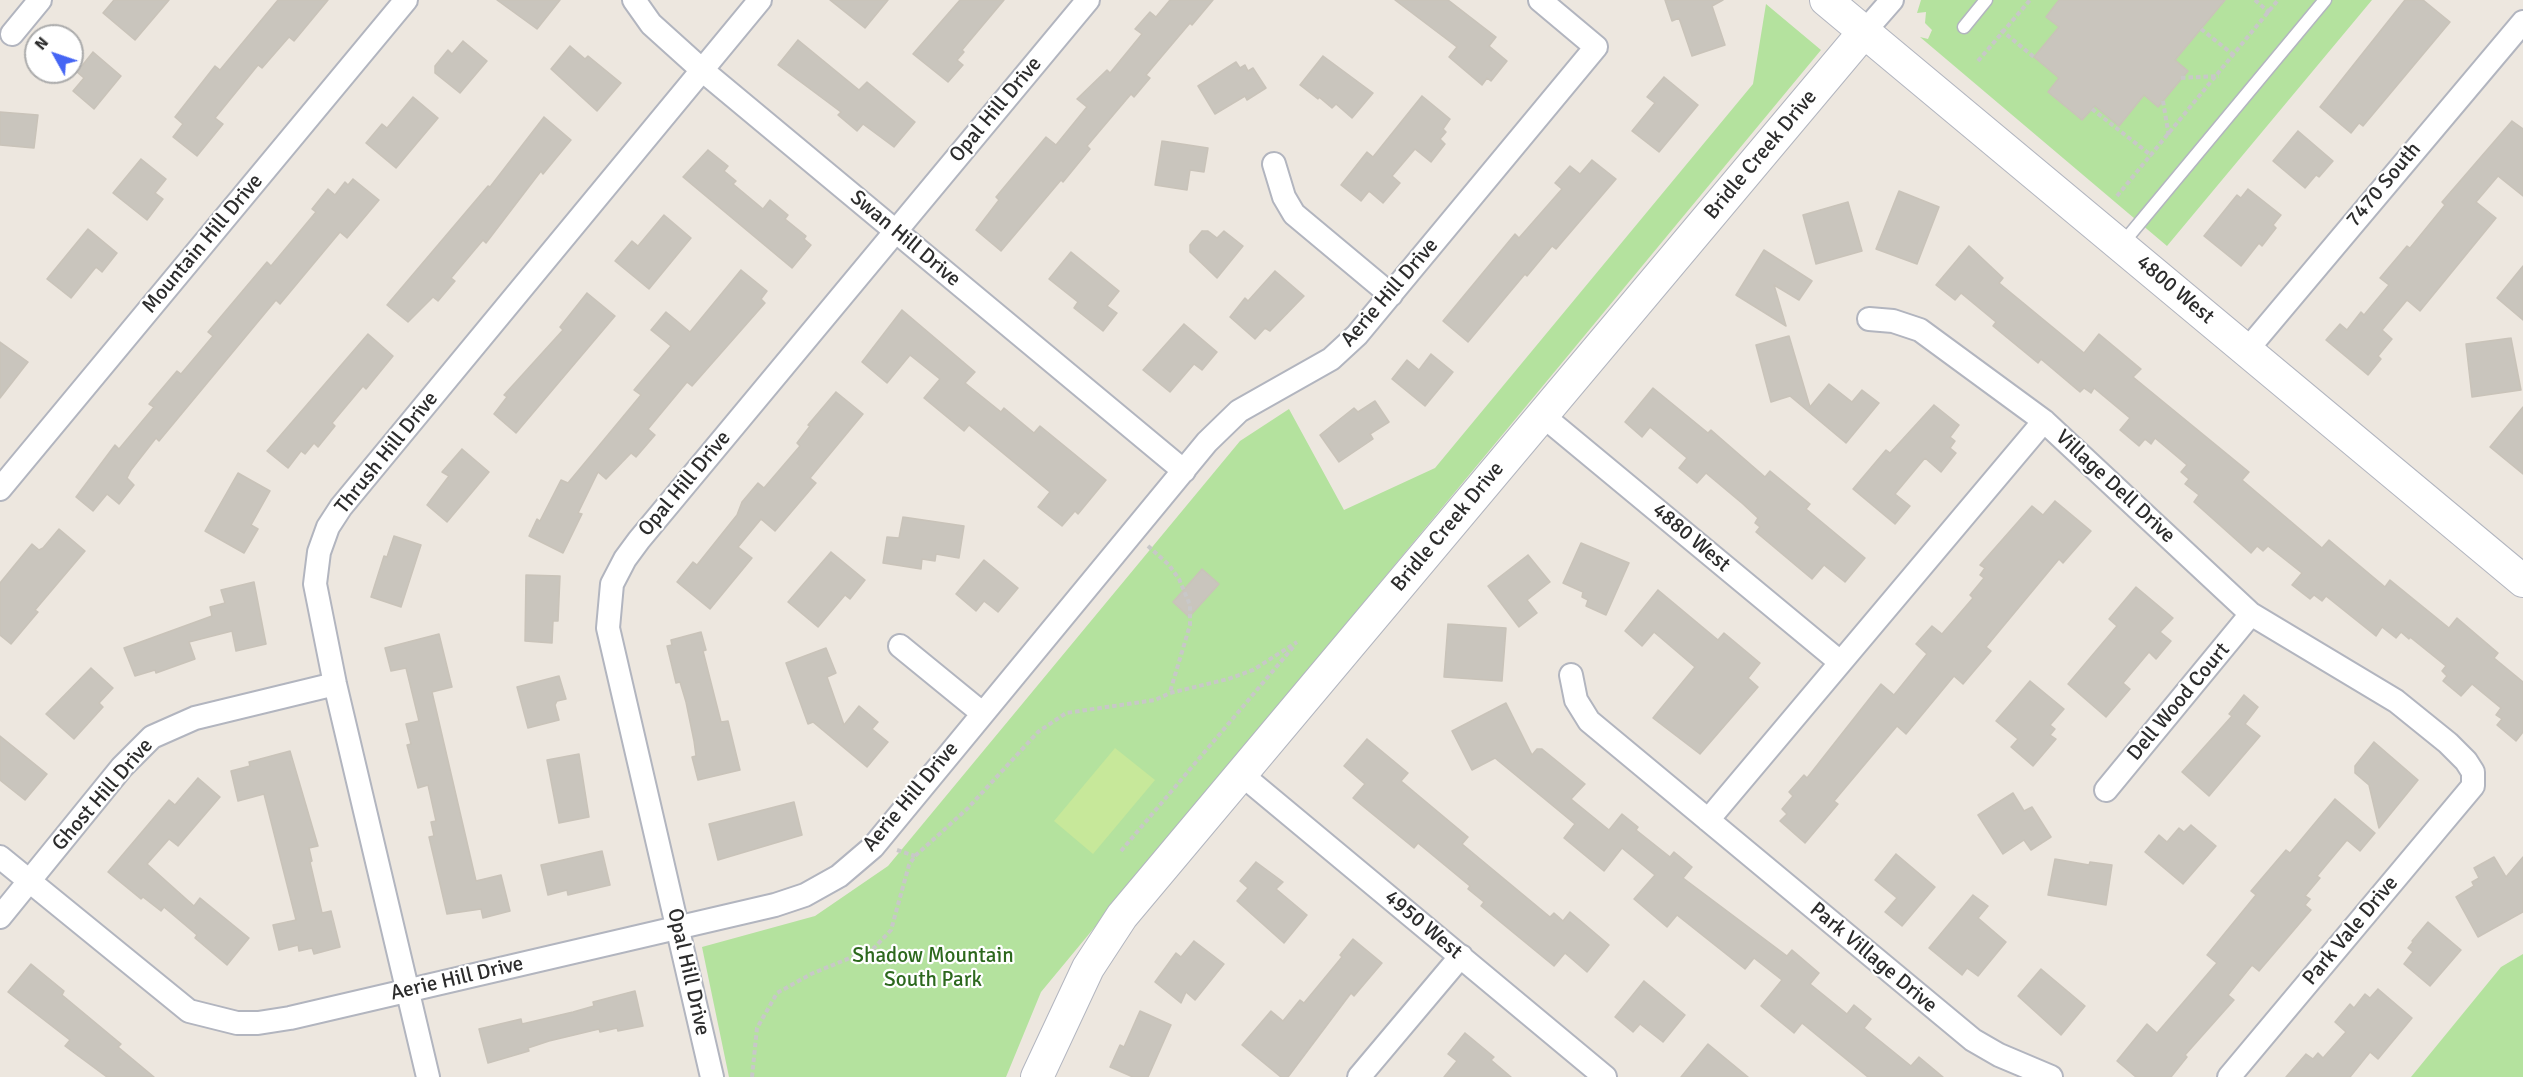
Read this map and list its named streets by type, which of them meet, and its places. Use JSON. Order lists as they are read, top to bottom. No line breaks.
{"streets":{"street":["Opal Hill Drive","Bridle Creek Drive","7470 South","Swan Hill Drive","Mountain Hill Drive","4800 West","Aerie Hill Drive","Thrush Hill Drive","Village Dell Drive","4880 West","Dell Wood Court","Ghost Hill Drive","4950 West","Park Vale Drive","Park Village Drive"]},"crossings":[["Opal Hill Drive","Swan Hill Drive"],["Opal Hill Drive","Aerie Hill Drive"],["Bridle Creek Drive","4800 West"],["Bridle Creek Drive","4880 West"],["Bridle Creek Drive","4950 West"],["7470 South","4800 West"],["Swan Hill Drive","Aerie Hill Drive"],["Swan Hill Drive","Thrush Hill Drive"],["Aerie Hill Drive","Thrush Hill Drive"],["Aerie Hill Drive","Ghost Hill Drive"],["Thrush Hill Drive","Ghost Hill Drive"],["Village Dell Drive","4880 West"],["Village Dell Drive","Dell Wood Court"],["Village Dell Drive","Park Vale Drive"],["Village Dell Drive","Park Village Drive"]],"parks":["Shadow Mountain South Park"],"north":"top left"}
